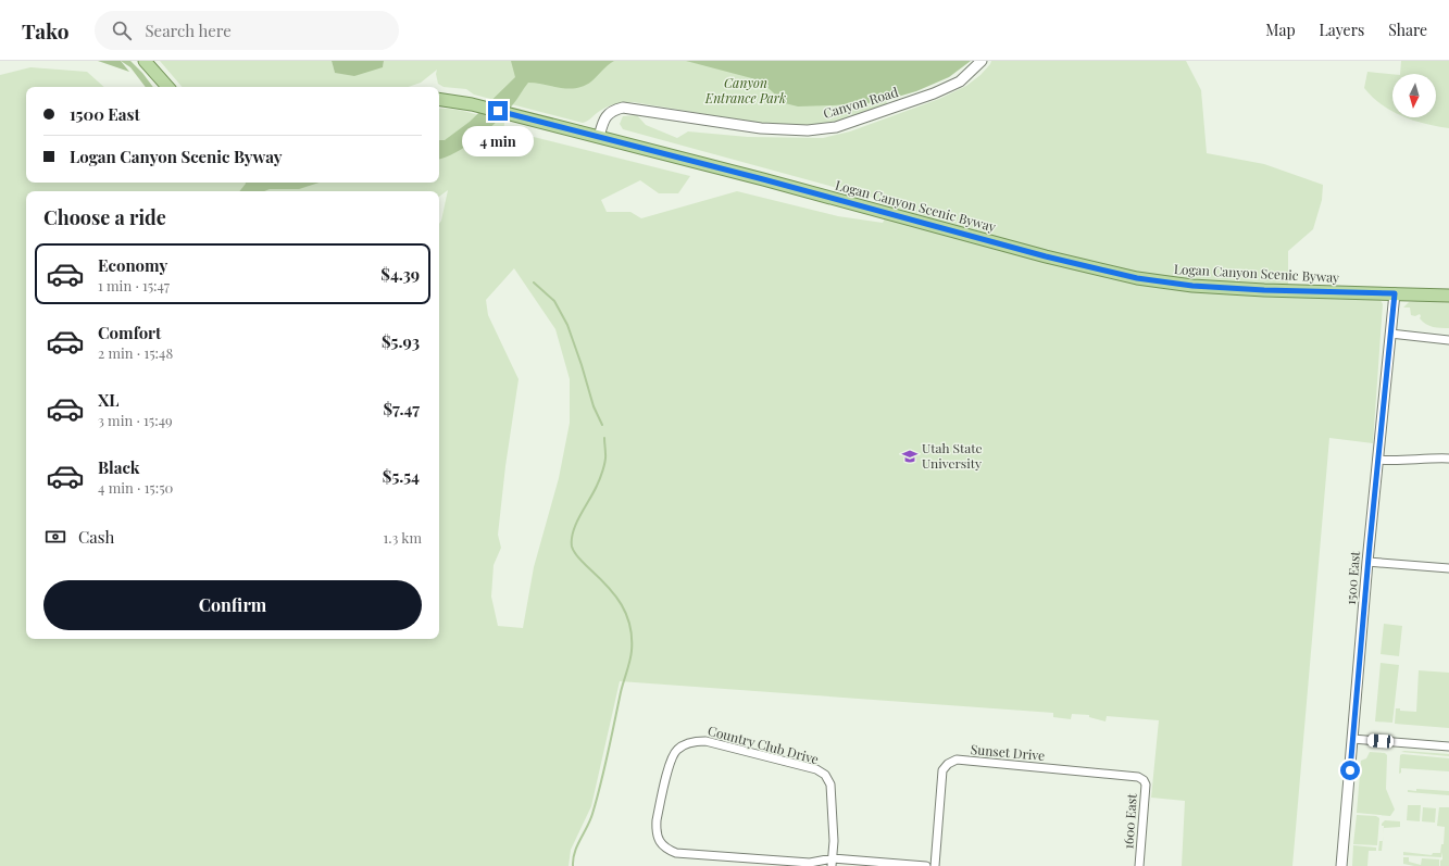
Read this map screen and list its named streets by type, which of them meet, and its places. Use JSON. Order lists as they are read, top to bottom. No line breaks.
{"streets":{"main road":["Logan Canyon Scenic Byway"],"street":["Canyon Road","1500 East","Country Club Drive","Sunset Drive","1600 East"]},"crossings":[["Canyon Road","Logan Canyon Scenic Byway"],["Logan Canyon Scenic Byway","1500 East"],["Sunset Drive","1600 East"]],"parks":["Canyon Entrance Park"],"places":{"school or university":["Utah State University"]},"north":"bottom","page":{"header":"Tako","search":"Search here","nav":["Map","Layers","Share"],"banner":["1500 East","Logan Canyon Scenic Byway"],"bubble":"4 min","heading":"Choose a ride","list":[{"name":"Economy","note":"1 min · 15:47","value":"$4.39"},{"name":"Comfort","note":"2 min · 15:48","value":"$5.93"},{"name":"XL","note":"3 min · 15:49","value":"$7.47"},{"name":"Black","note":"4 min · 15:50","value":"$5.54"}],"pay":["Cash","1.3 km"],"buttons":"Confirm"}}
